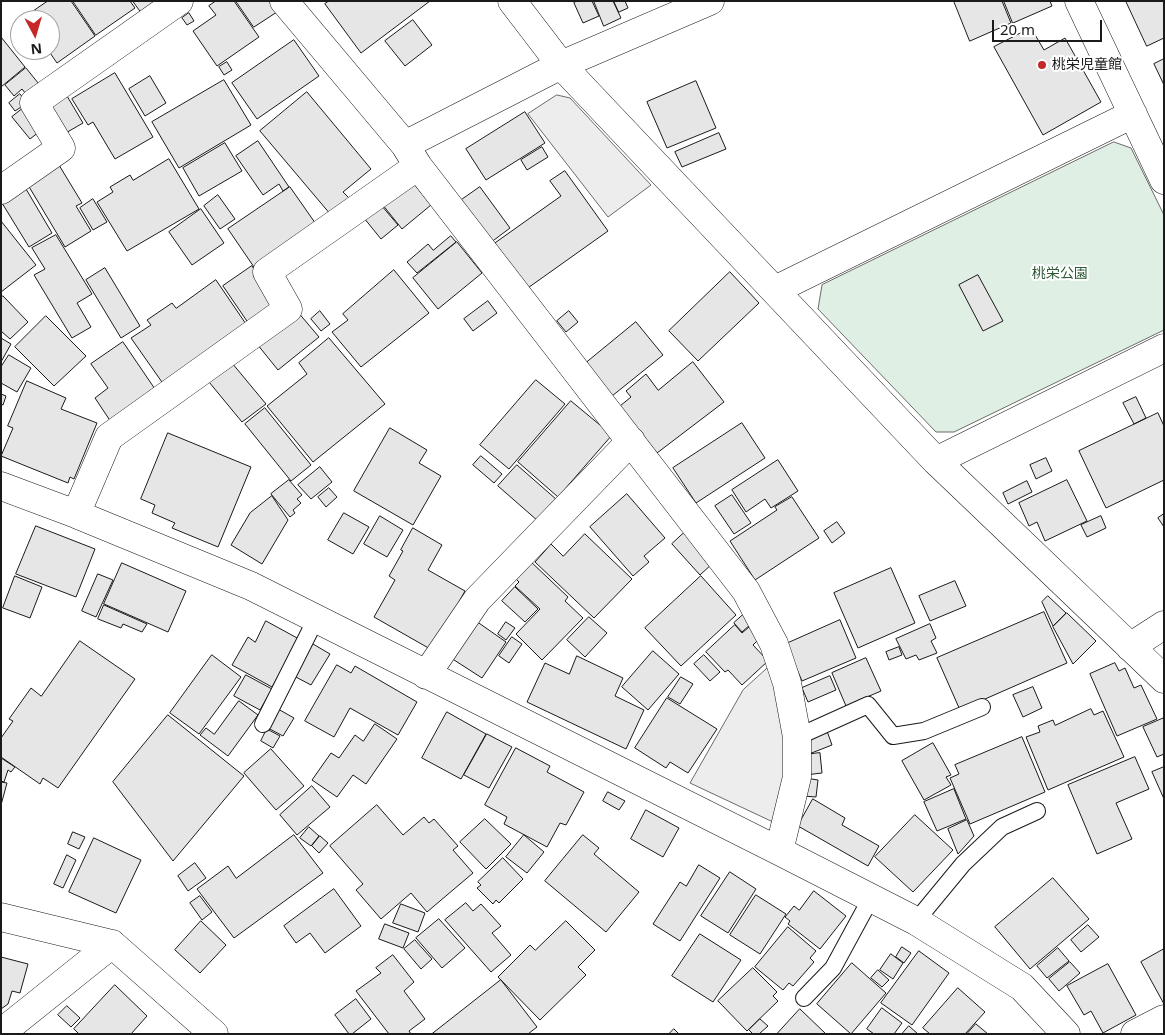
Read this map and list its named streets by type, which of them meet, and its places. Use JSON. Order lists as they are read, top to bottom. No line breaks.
{"parks":["桃栄公園"],"places":["桃栄児童館"],"scale_bar":"20 m","north":"bottom"}
